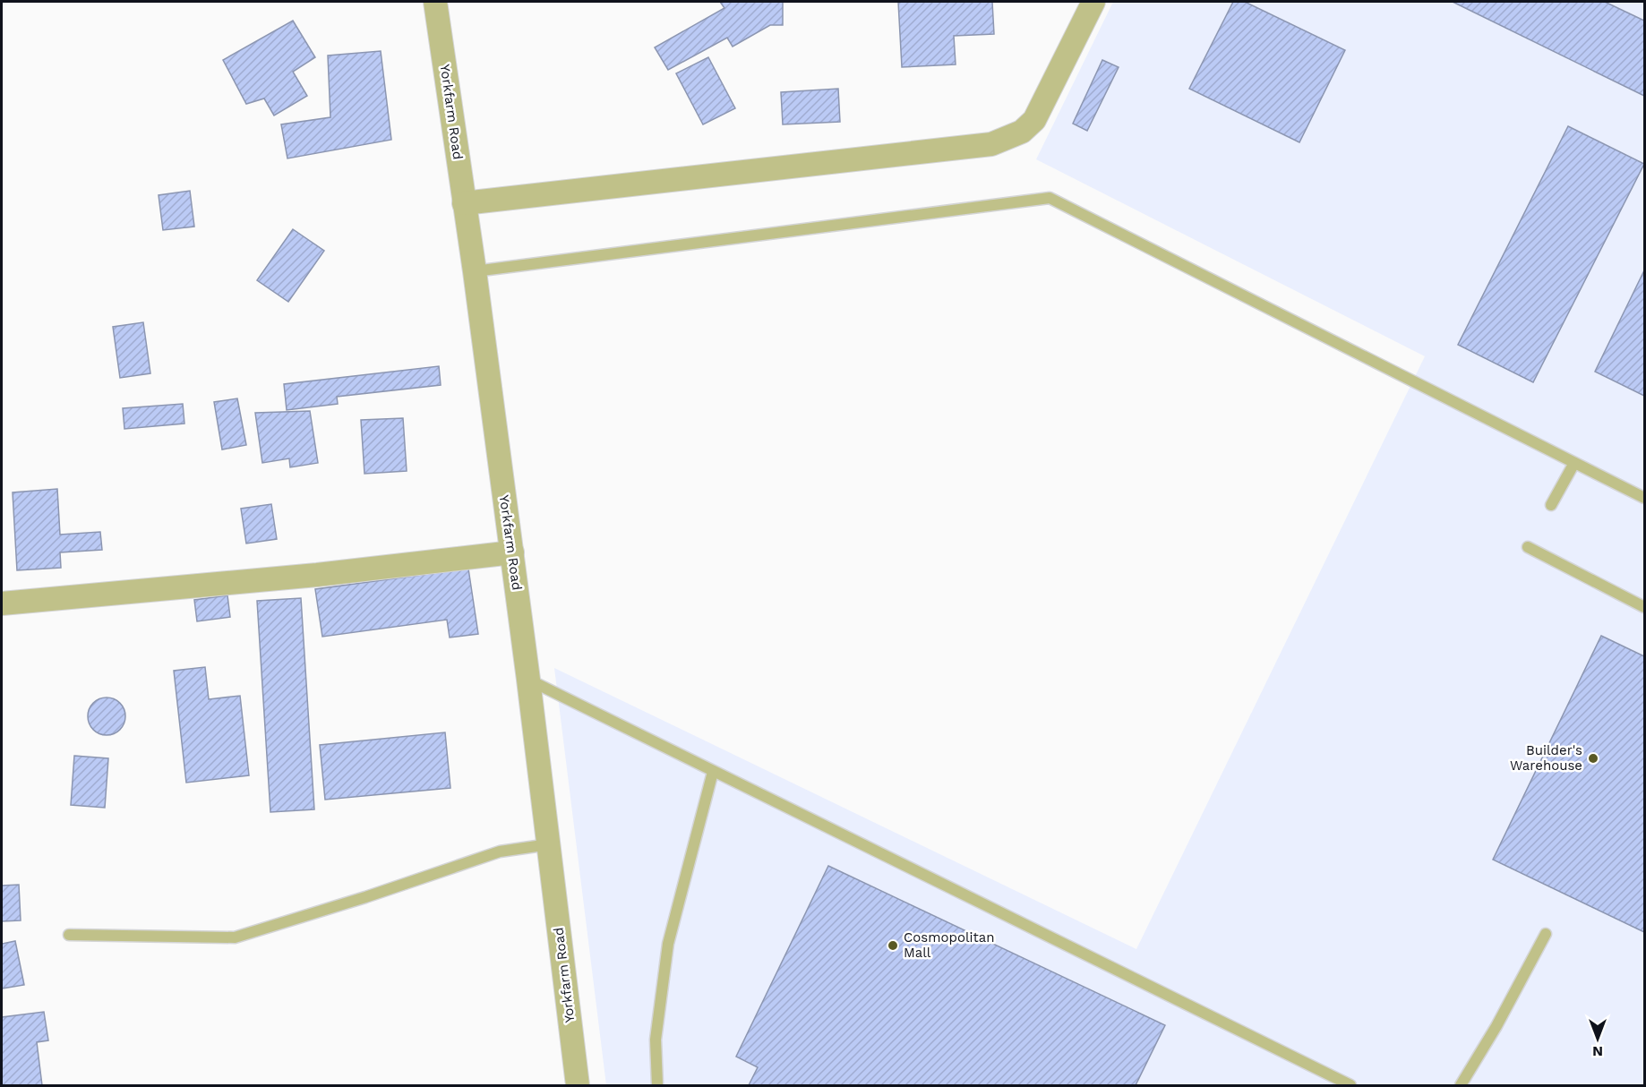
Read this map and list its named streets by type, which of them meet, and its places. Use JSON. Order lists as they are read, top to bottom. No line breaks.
{"streets":{"street":["Yorkfarm Road"]},"places":["Builder's Warehouse","Cosmopolitan Mall"],"north":"bottom"}
